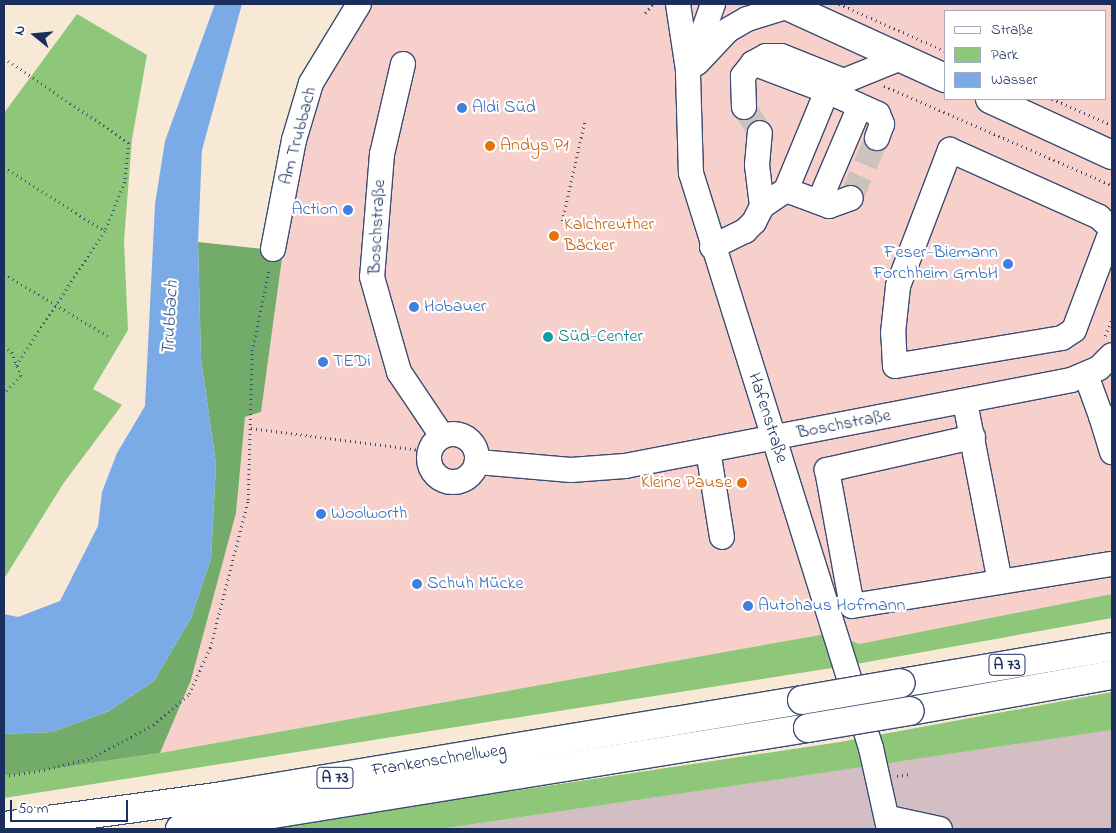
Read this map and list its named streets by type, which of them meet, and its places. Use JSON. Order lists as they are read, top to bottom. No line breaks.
{"streets":{"main road":["A 73","Frankenschnellweg"],"street":["Am Trubbach","Boschstraße","Hafenstraße"]},"crossings":[["Boschstraße","Hafenstraße"]],"water":["Trubbach"],"places":["Aldi Süd","Andys P1","Action","Kalchreuther Bäcker","Feser-Biemann Forchheim GmbH","Hobauer","Süd-Center","TEDi","Kleine Pause","Woolworth","Schuh Mücke","Autohaus Hofmann"],"legend":["Straße","Park","Wasser"],"scale_bar":"50 m","north":"left"}
